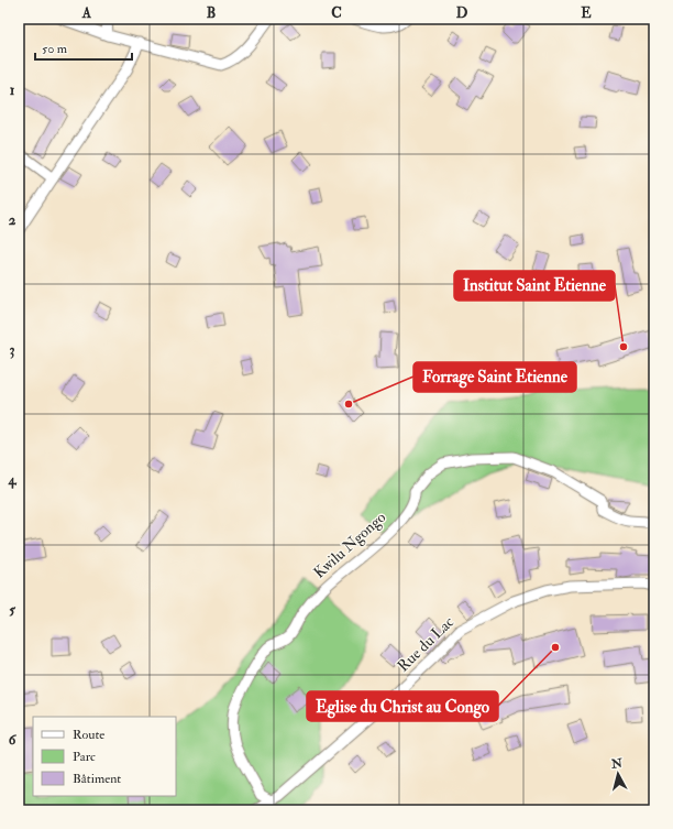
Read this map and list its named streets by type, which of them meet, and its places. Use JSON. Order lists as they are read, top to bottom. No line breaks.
{"streets":{"street":["Kwilu Ngongo","Rue du Lac"]},"crossings":[["Kwilu Ngongo","Rue du Lac"]],"places":["Institut Saint Etienne","Forrage Saint Etienne","Eglise du Christ au Congo"],"legend":["Route","Parc","Bâtiment"],"scale_bar":"50 m","north":"top","grid":{"columns":["A","B","C","D","E"],"rows":["1","2","3","4","5","6"]}}
